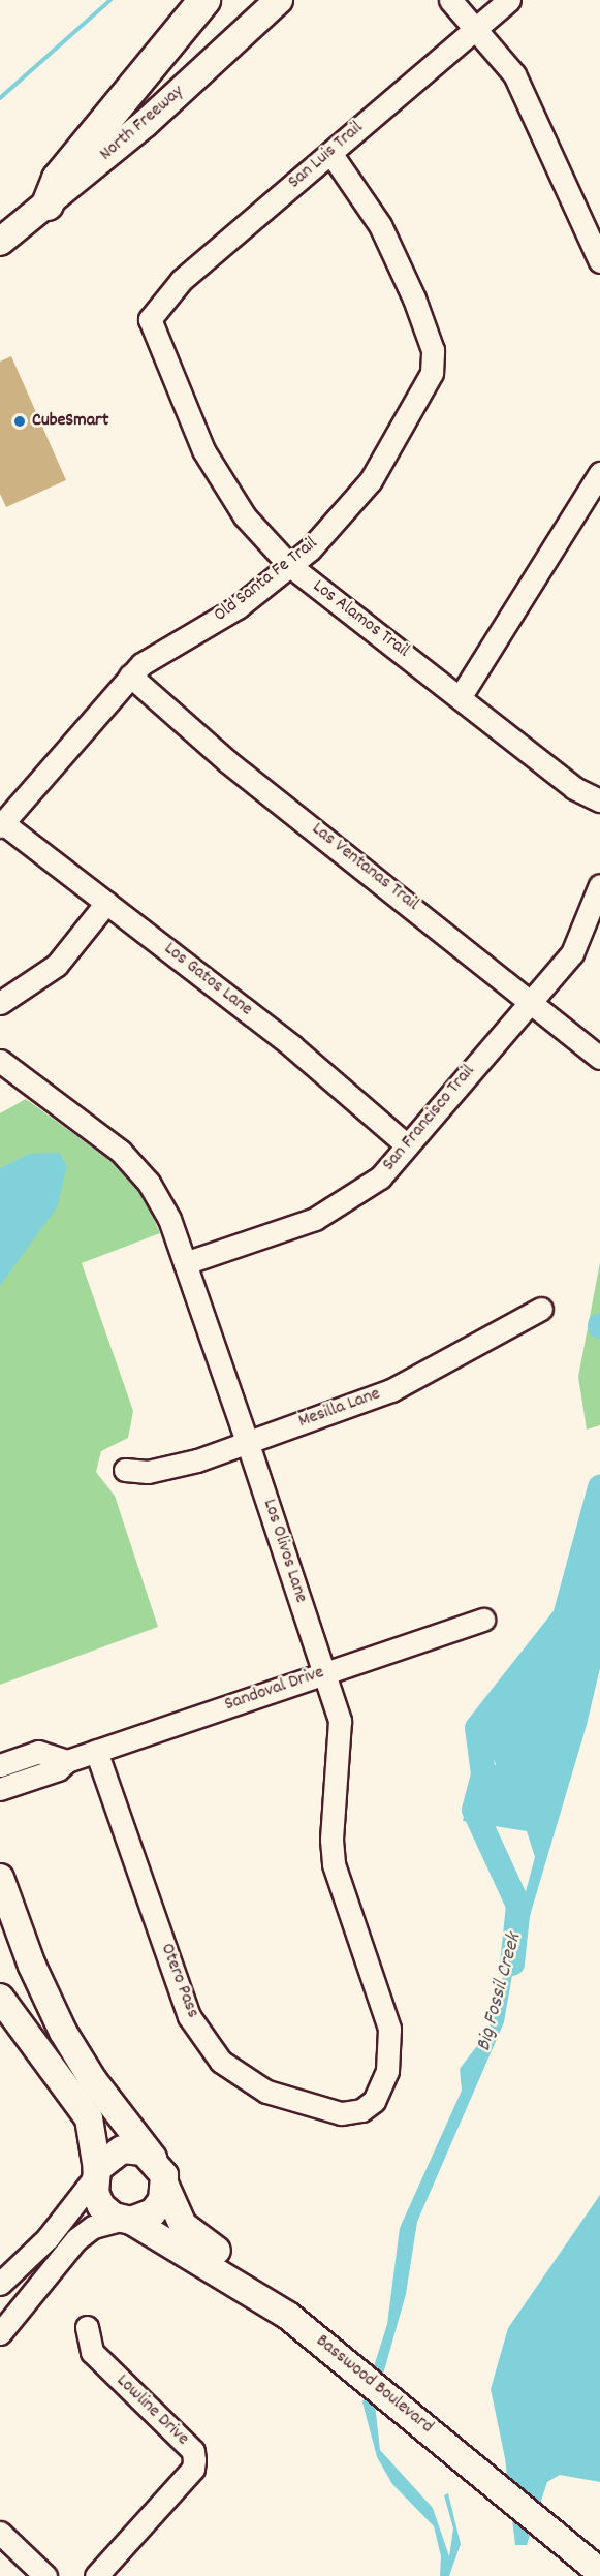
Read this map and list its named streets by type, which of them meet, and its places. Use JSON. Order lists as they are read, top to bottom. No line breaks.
{"streets":{"main road":["North Freeway","Basswood Boulevard"],"street":["San Luis Trail","Old Santa Fe Trail","Los Alamos Trail","Las Ventanas Trail","Los Gatos Lane","San Francisco Trail","Mesilla Lane","Los Olivos Lane","Sandoval Drive","Otero Pass","Lowline Drive"]},"crossings":[["San Luis Trail","Old Santa Fe Trail"],["San Luis Trail","Los Alamos Trail"],["Old Santa Fe Trail","Los Alamos Trail"],["Old Santa Fe Trail","Las Ventanas Trail"],["Old Santa Fe Trail","Los Gatos Lane"],["Las Ventanas Trail","San Francisco Trail"],["Los Gatos Lane","San Francisco Trail"],["San Francisco Trail","Los Olivos Lane"],["Mesilla Lane","Los Olivos Lane"],["Los Olivos Lane","Sandoval Drive"],["Los Olivos Lane","Otero Pass"],["Sandoval Drive","Otero Pass"]],"water":["Big Fossil Creek"],"places":["CubeSmart"]}
